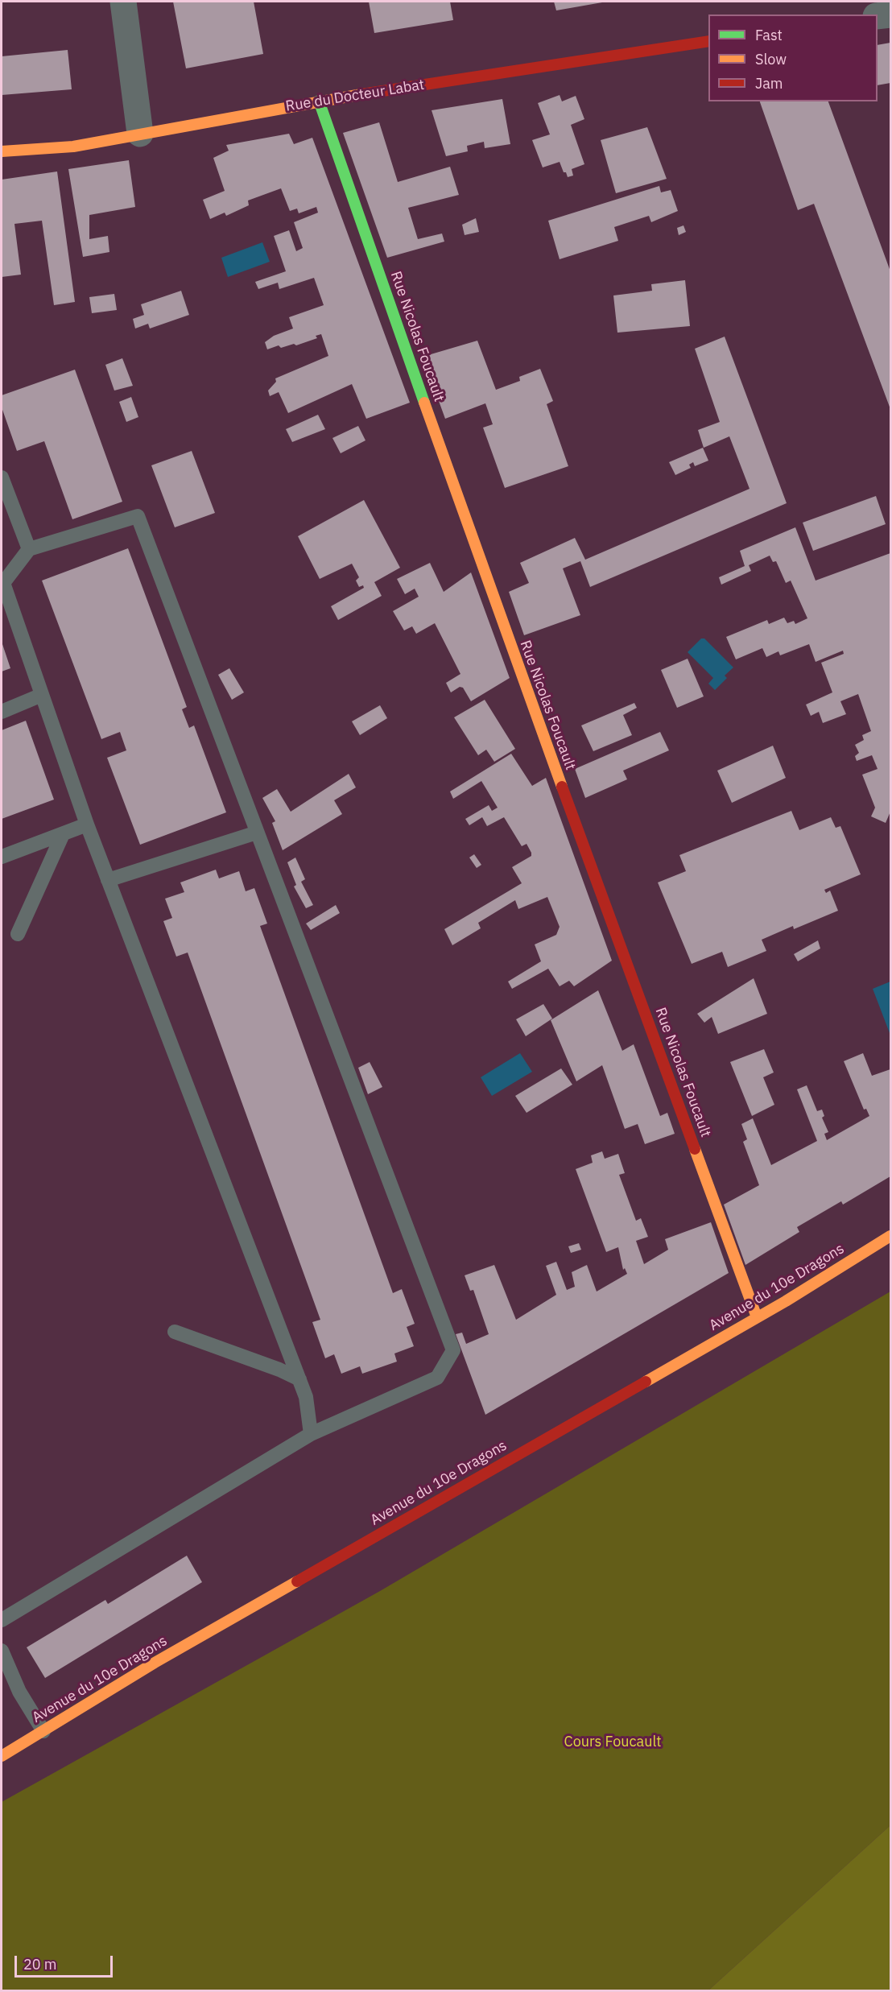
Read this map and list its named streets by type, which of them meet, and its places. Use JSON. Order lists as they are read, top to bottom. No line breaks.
{"streets":{"street":["Rue du Docteur Labat","Rue Nicolas Foucault","Avenue du 10e Dragons"]},"crossings":[["Rue du Docteur Labat","Rue Nicolas Foucault"],["Rue Nicolas Foucault","Avenue du 10e Dragons"]],"parks":["Cours Foucault"],"legend":["Fast","Slow","Jam"],"scale_bar":"20 m"}
